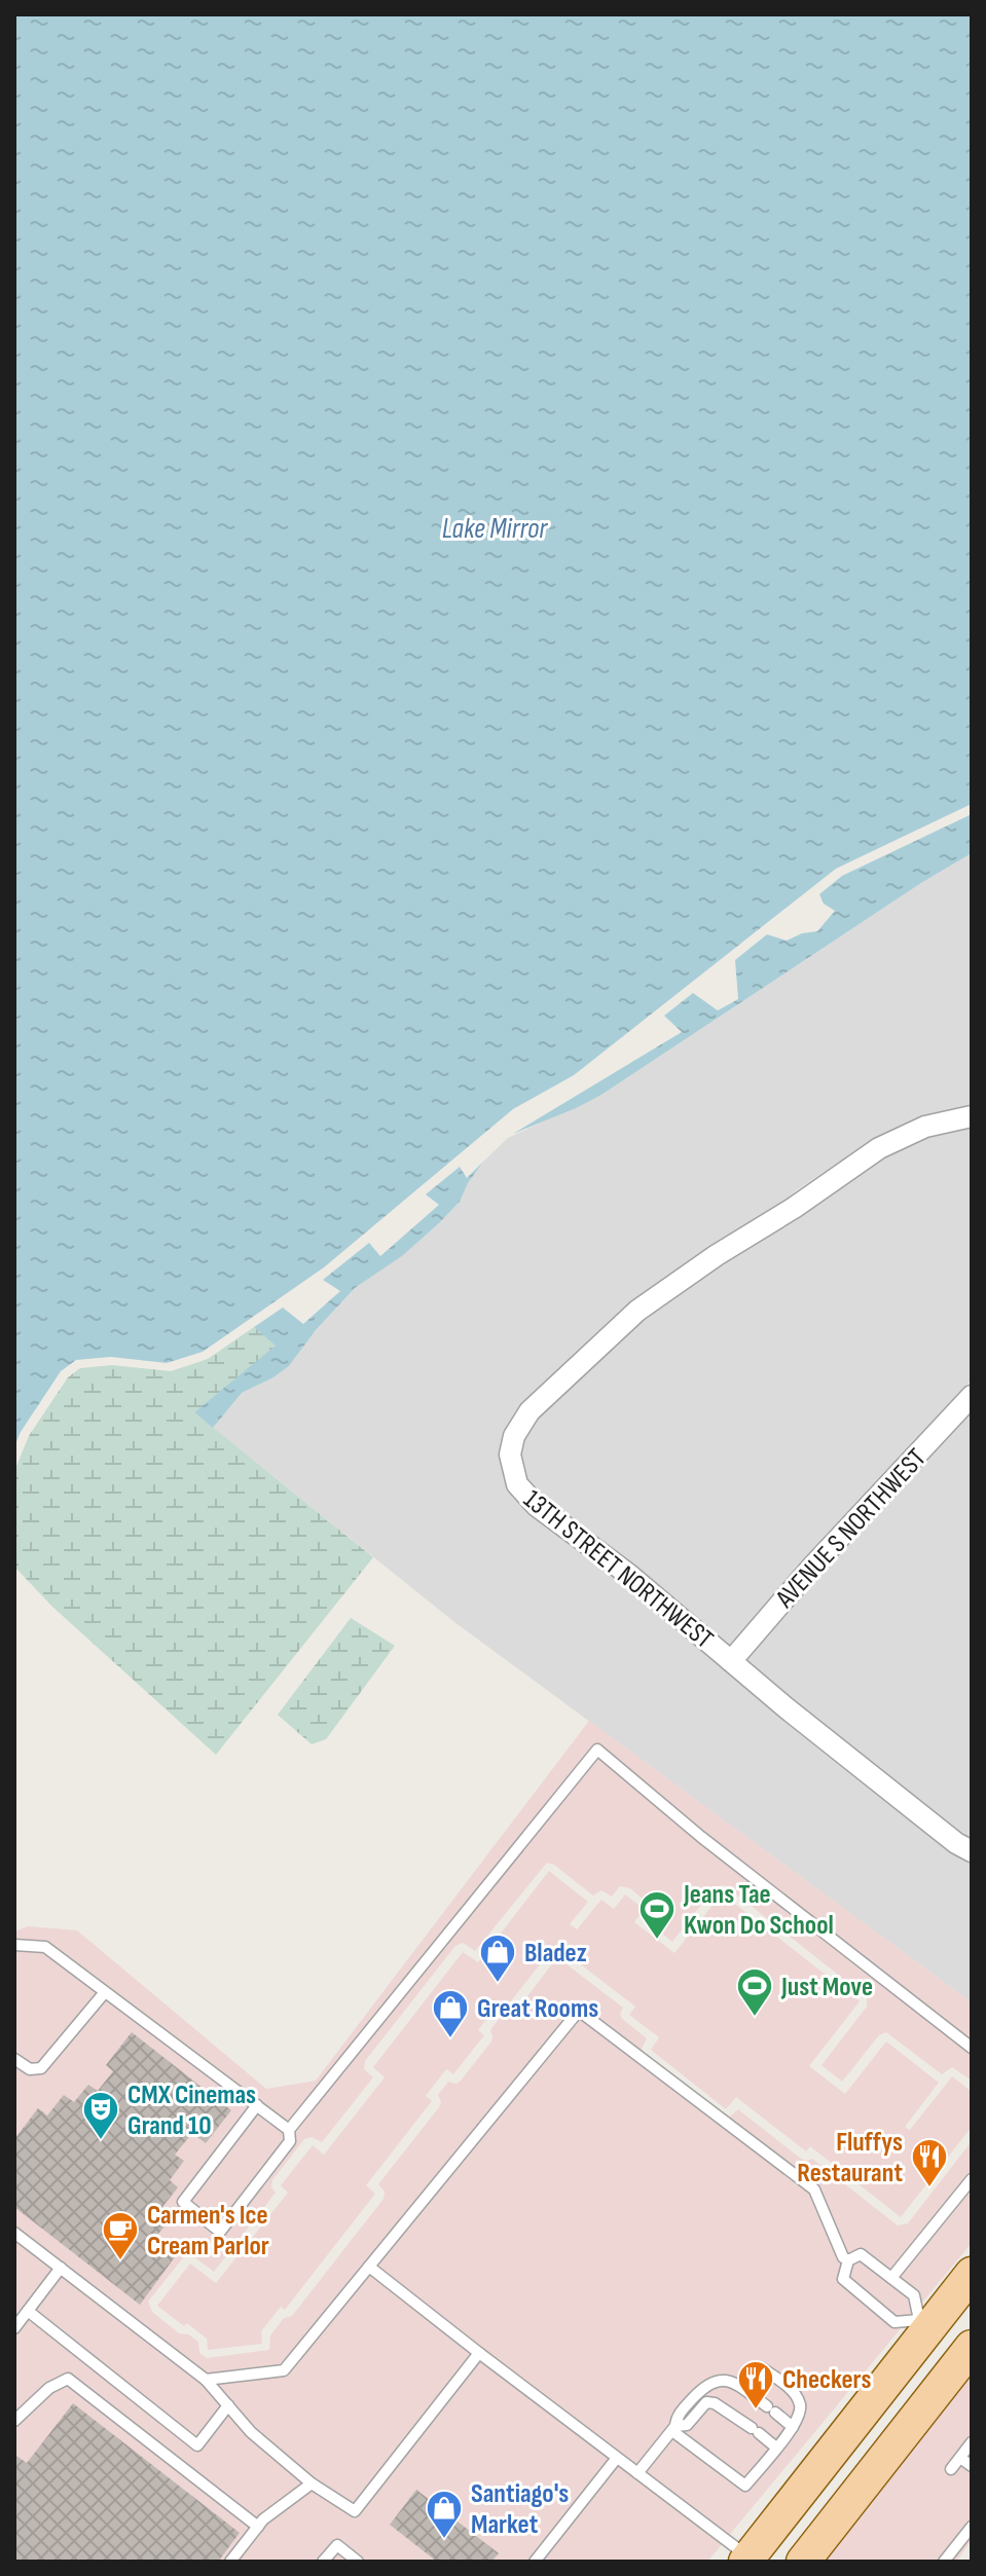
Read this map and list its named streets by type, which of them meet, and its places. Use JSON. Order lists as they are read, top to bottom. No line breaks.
{"streets":{"street":["AVENUE S NORTHWEST","13TH STREET NORTHWEST"]},"crossings":[["AVENUE S NORTHWEST","13TH STREET NORTHWEST"]],"water":["Lake Mirror"],"places":{"sports":["Jeans Tae Kwon Do School","Just Move"],"shop":["Bladez","Great Rooms","Santiago's Market"],"theatre":["CMX Cinemas Grand 10"],"restaurant":["Fluffys Restaurant","Checkers"],"cafe":["Carmen's Ice Cream Parlor"]}}
